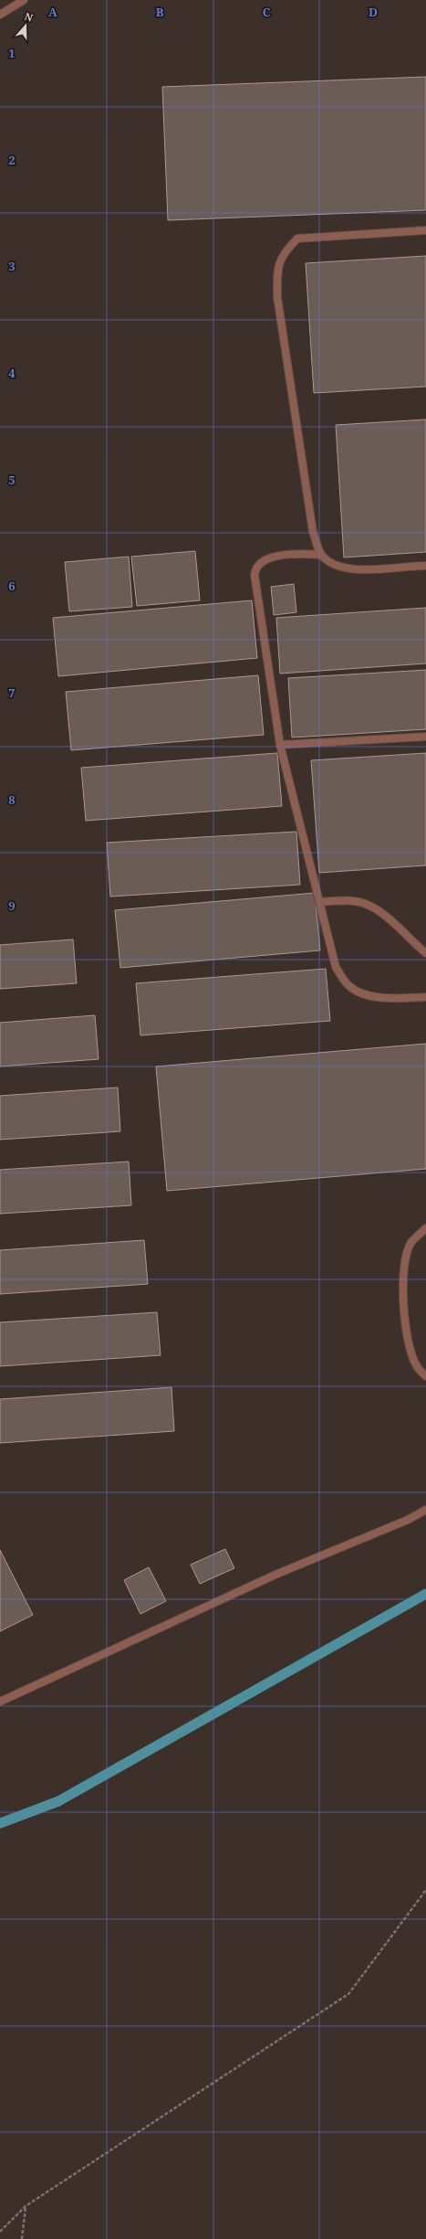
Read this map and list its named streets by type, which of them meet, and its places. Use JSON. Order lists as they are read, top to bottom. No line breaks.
{"north":"top","grid":{"columns":["A","B","C","D"],"rows":["1","2","3","4","5","6","7","8","9"]}}
